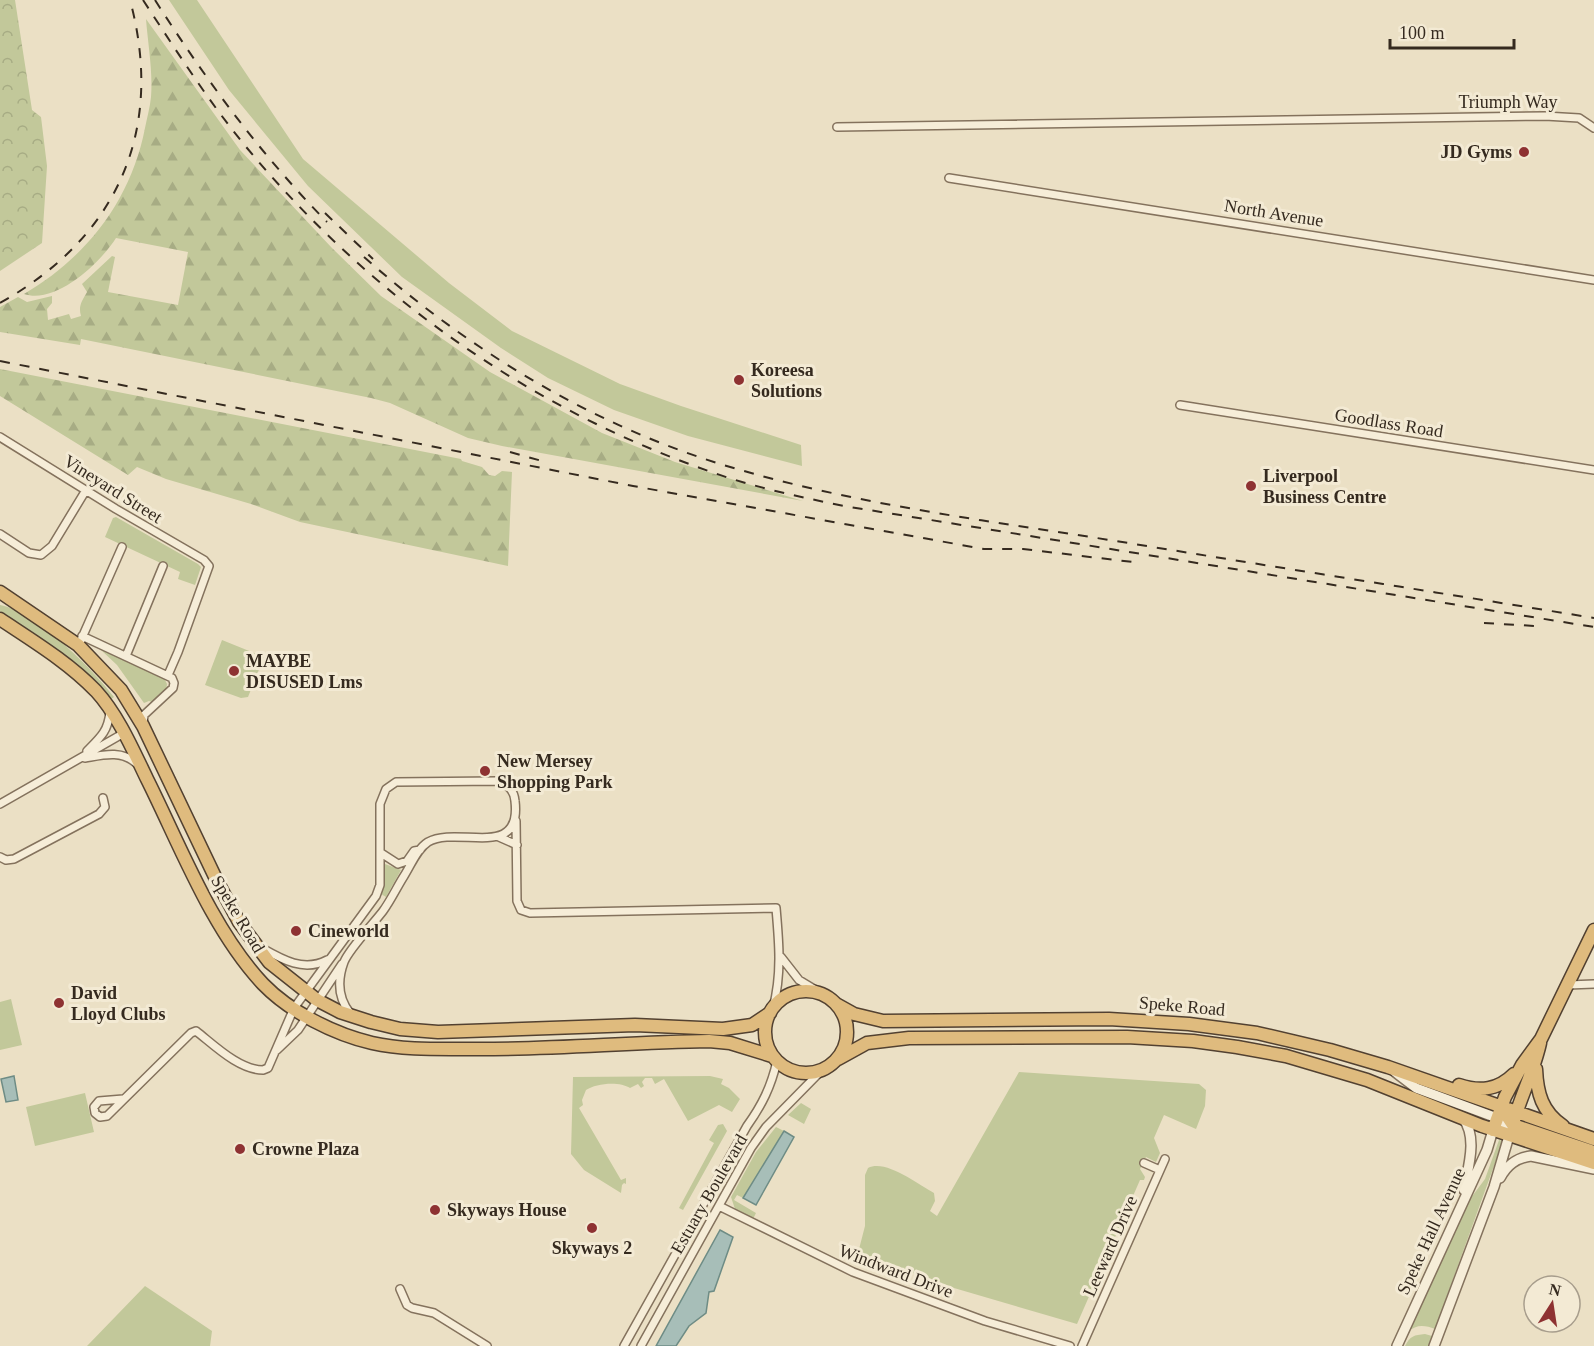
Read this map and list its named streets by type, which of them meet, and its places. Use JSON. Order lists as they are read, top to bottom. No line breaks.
{"streets":{"highway":["Speke Road"],"street":["Triumph Way","North Avenue","Goodlass Road","Vineyard Street","Estuary Boulevard","Speke Hall Avenue","Leeward Drive","Windward Drive"]},"crossings":[["Vineyard Street","Speke Road"],["Speke Road","Estuary Boulevard"],["Speke Road","Speke Hall Avenue"],["Estuary Boulevard","Windward Drive"]],"places":["JD Gyms","Koreesa Solutions","Liverpool Business Centre","MAYBE DISUSED Lms","New Mersey Shopping Park","Cineworld","David Lloyd Clubs","Crowne Plaza","Skyways House","Skyways 2"],"scale_bar":"100 m","north":"top"}
